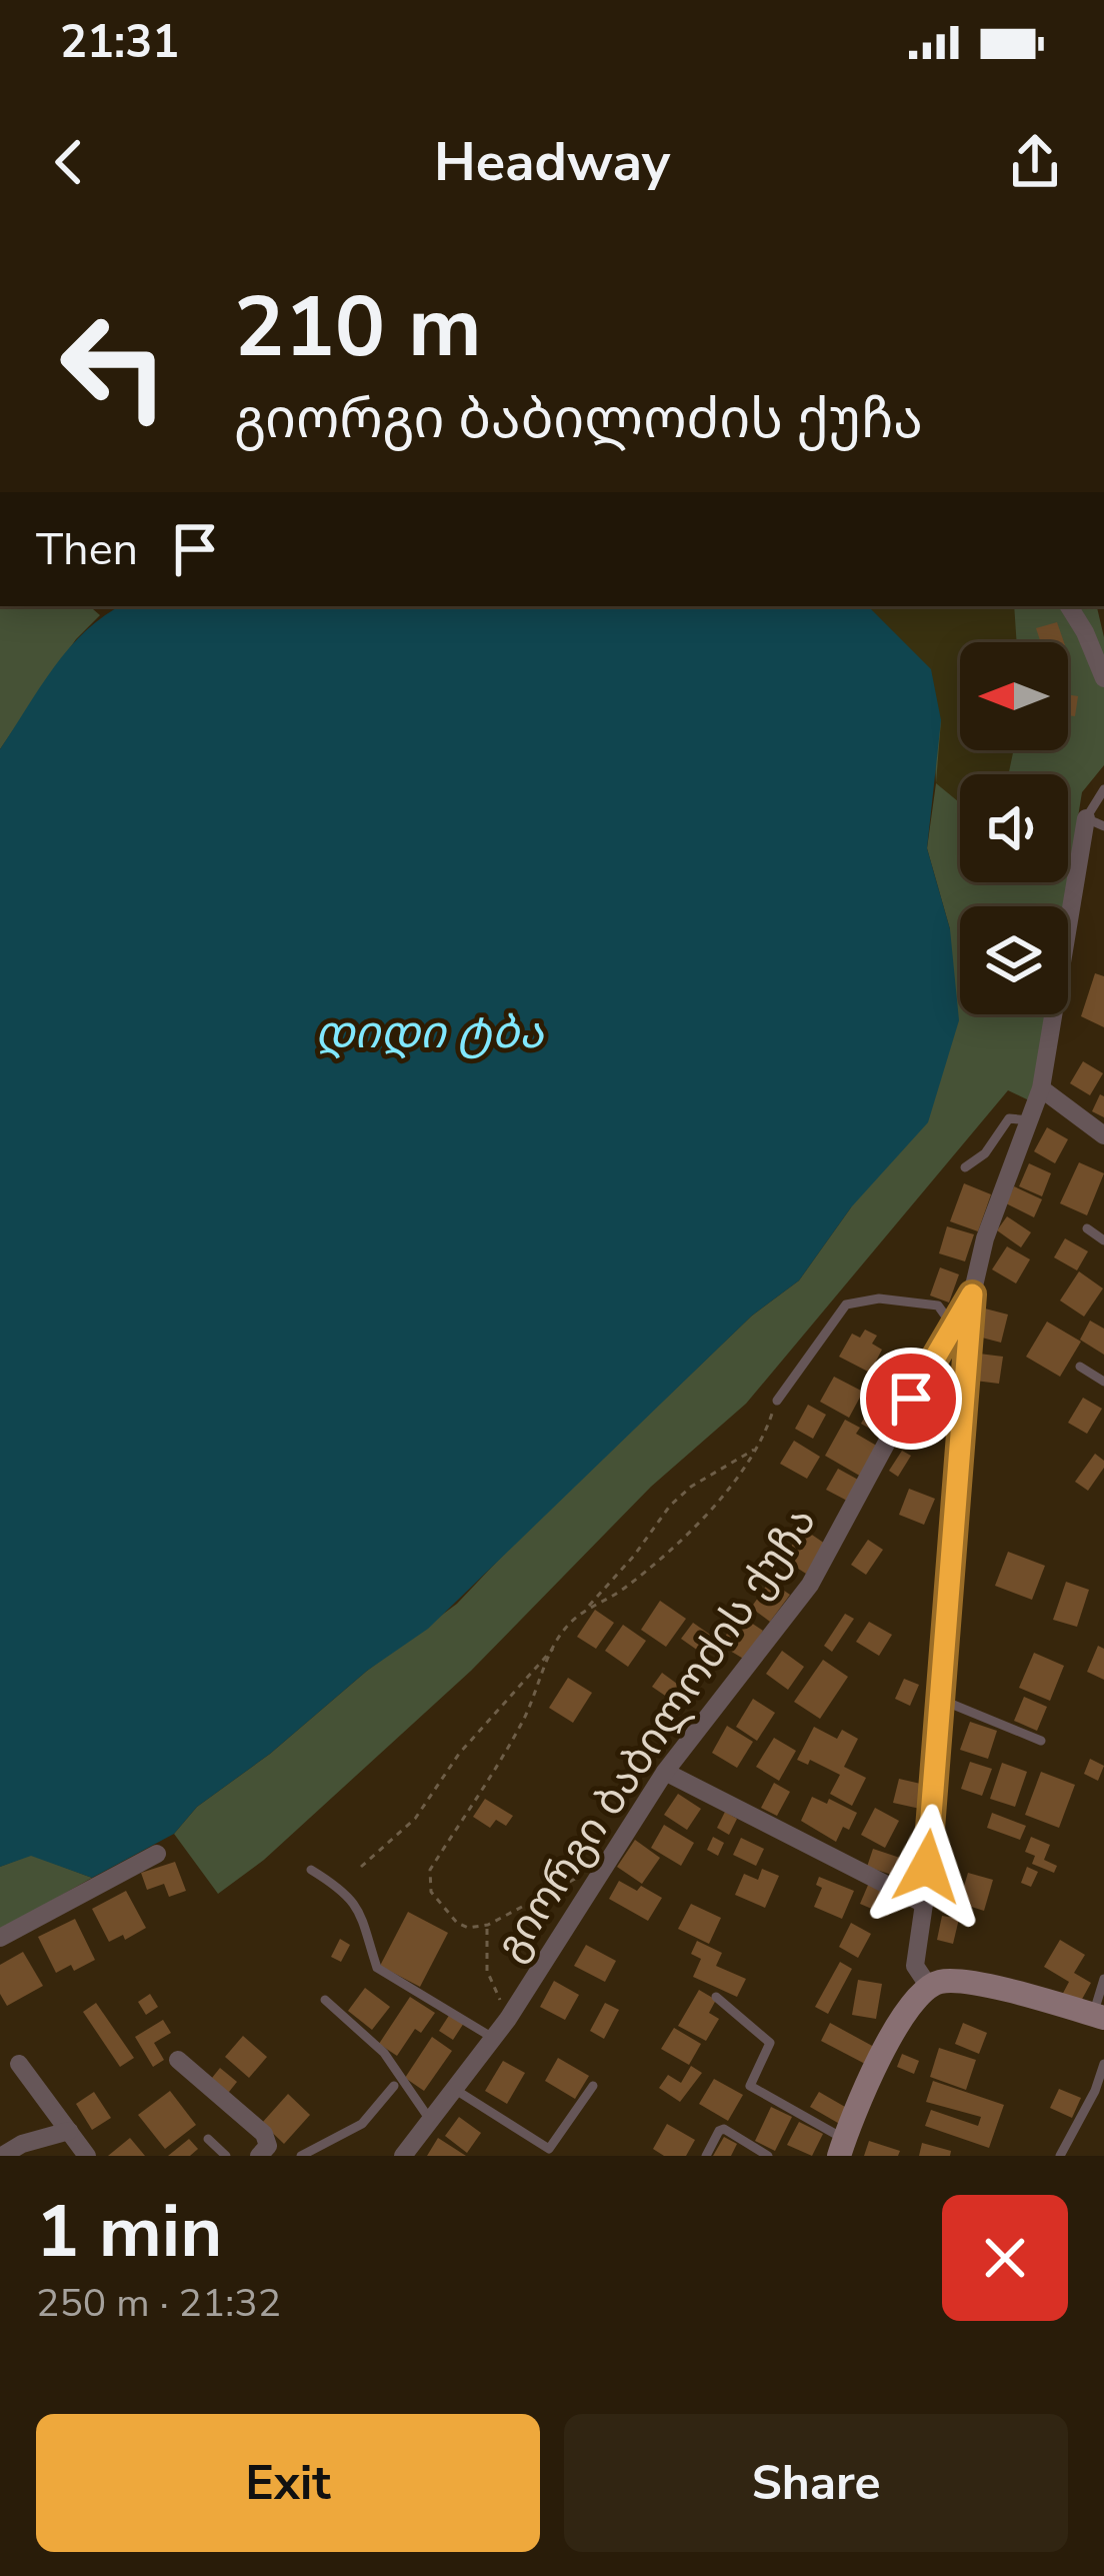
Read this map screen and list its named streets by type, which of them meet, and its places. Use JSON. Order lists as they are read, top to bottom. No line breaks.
{"streets":{"street":["გიორგი ბაბილოძის ქუჩა"]},"water":["დიდი ტბა"],"north":"left","page":{"status":"21:31","header":"Headway","turn":["210 m","გიორგი ბაბილოძის ქუჩა"],"then":"Then","heading":["1 min","250 m · 21:32"],"buttons":["Exit","Share"]}}
